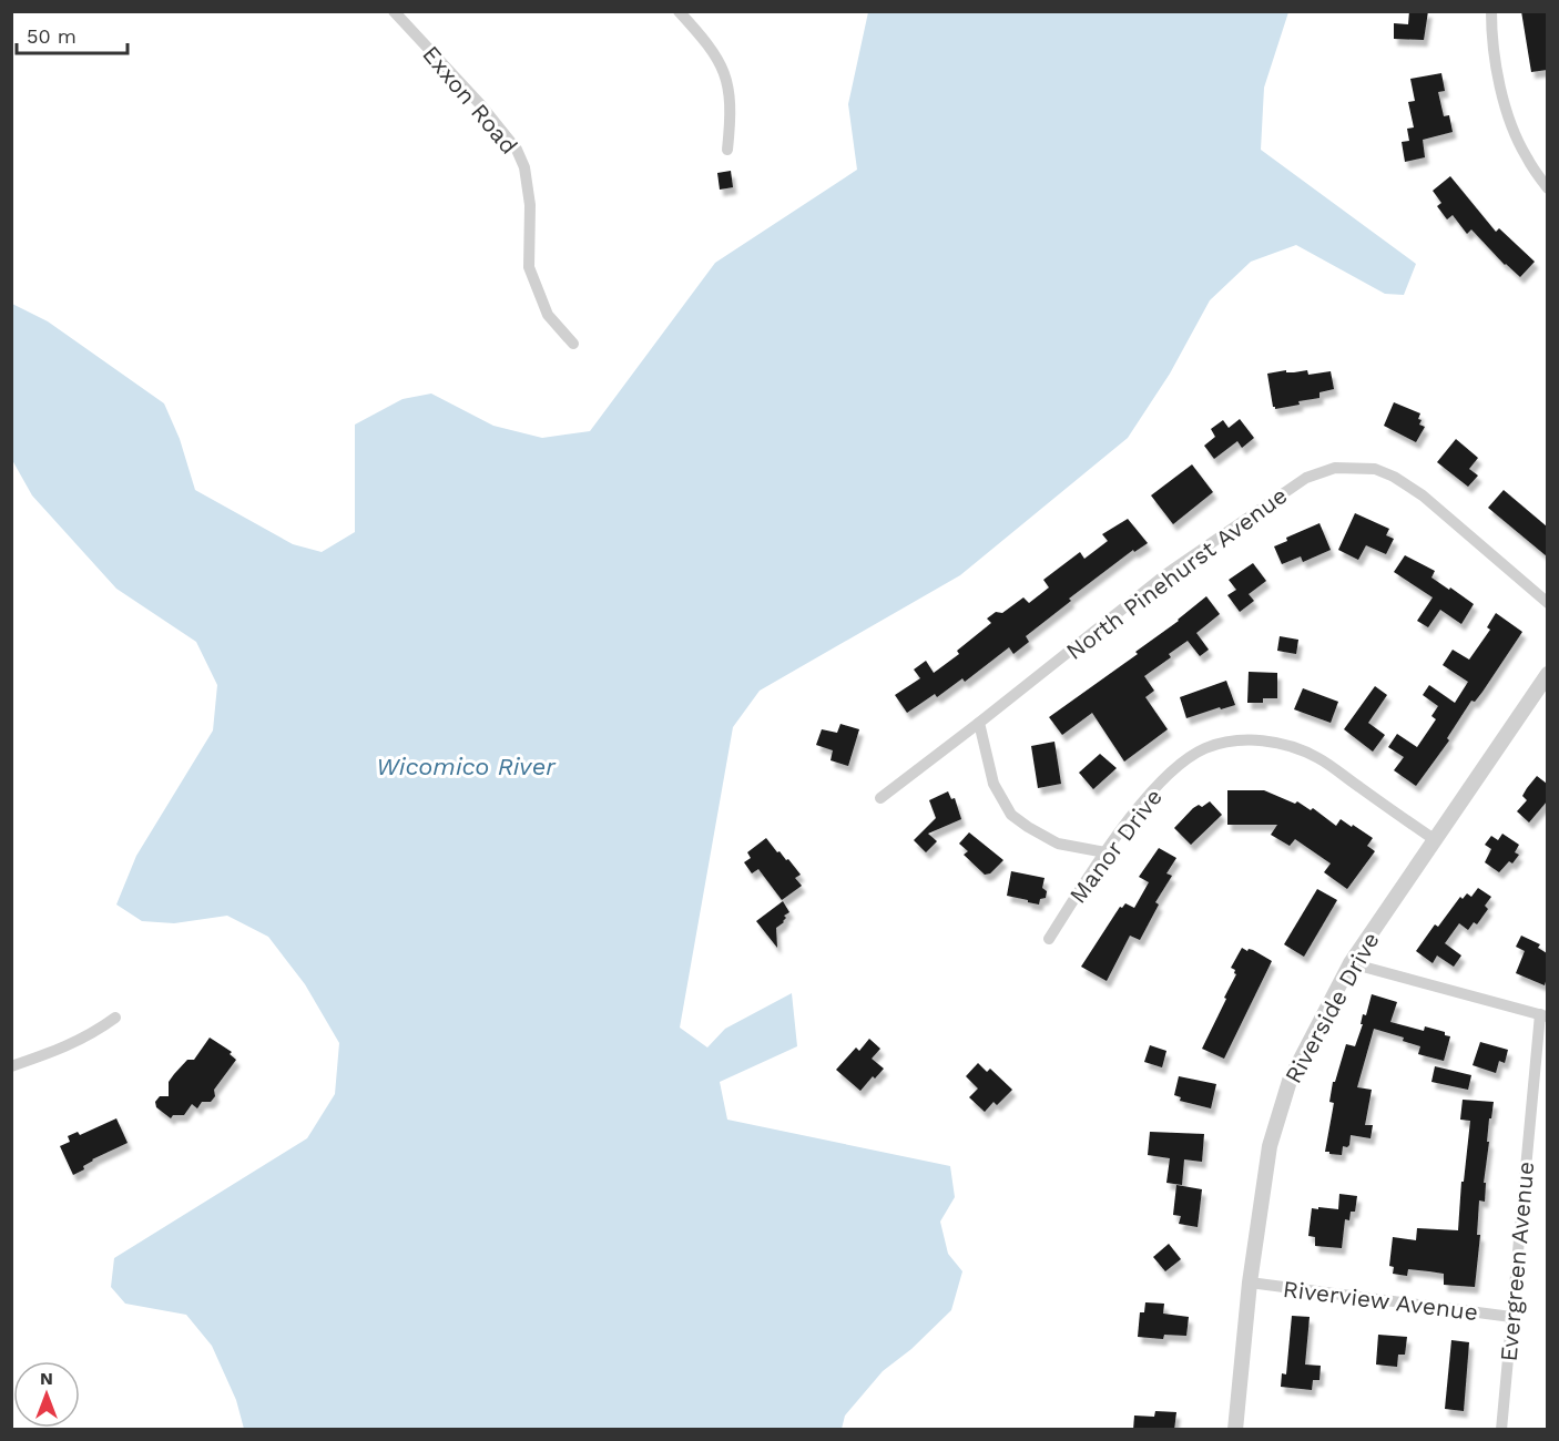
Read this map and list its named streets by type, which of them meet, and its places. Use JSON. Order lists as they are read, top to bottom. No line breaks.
{"streets":{"street":["Exxon Road","North Pinehurst Avenue","Manor Drive","Riverside Drive","Evergreen Avenue","Riverview Avenue"]},"crossings":[["Manor Drive","Riverside Drive"],["Riverside Drive","Riverview Avenue"],["Evergreen Avenue","Riverview Avenue"]],"water":["Wicomico River"],"scale_bar":"50 m","north":"top"}
